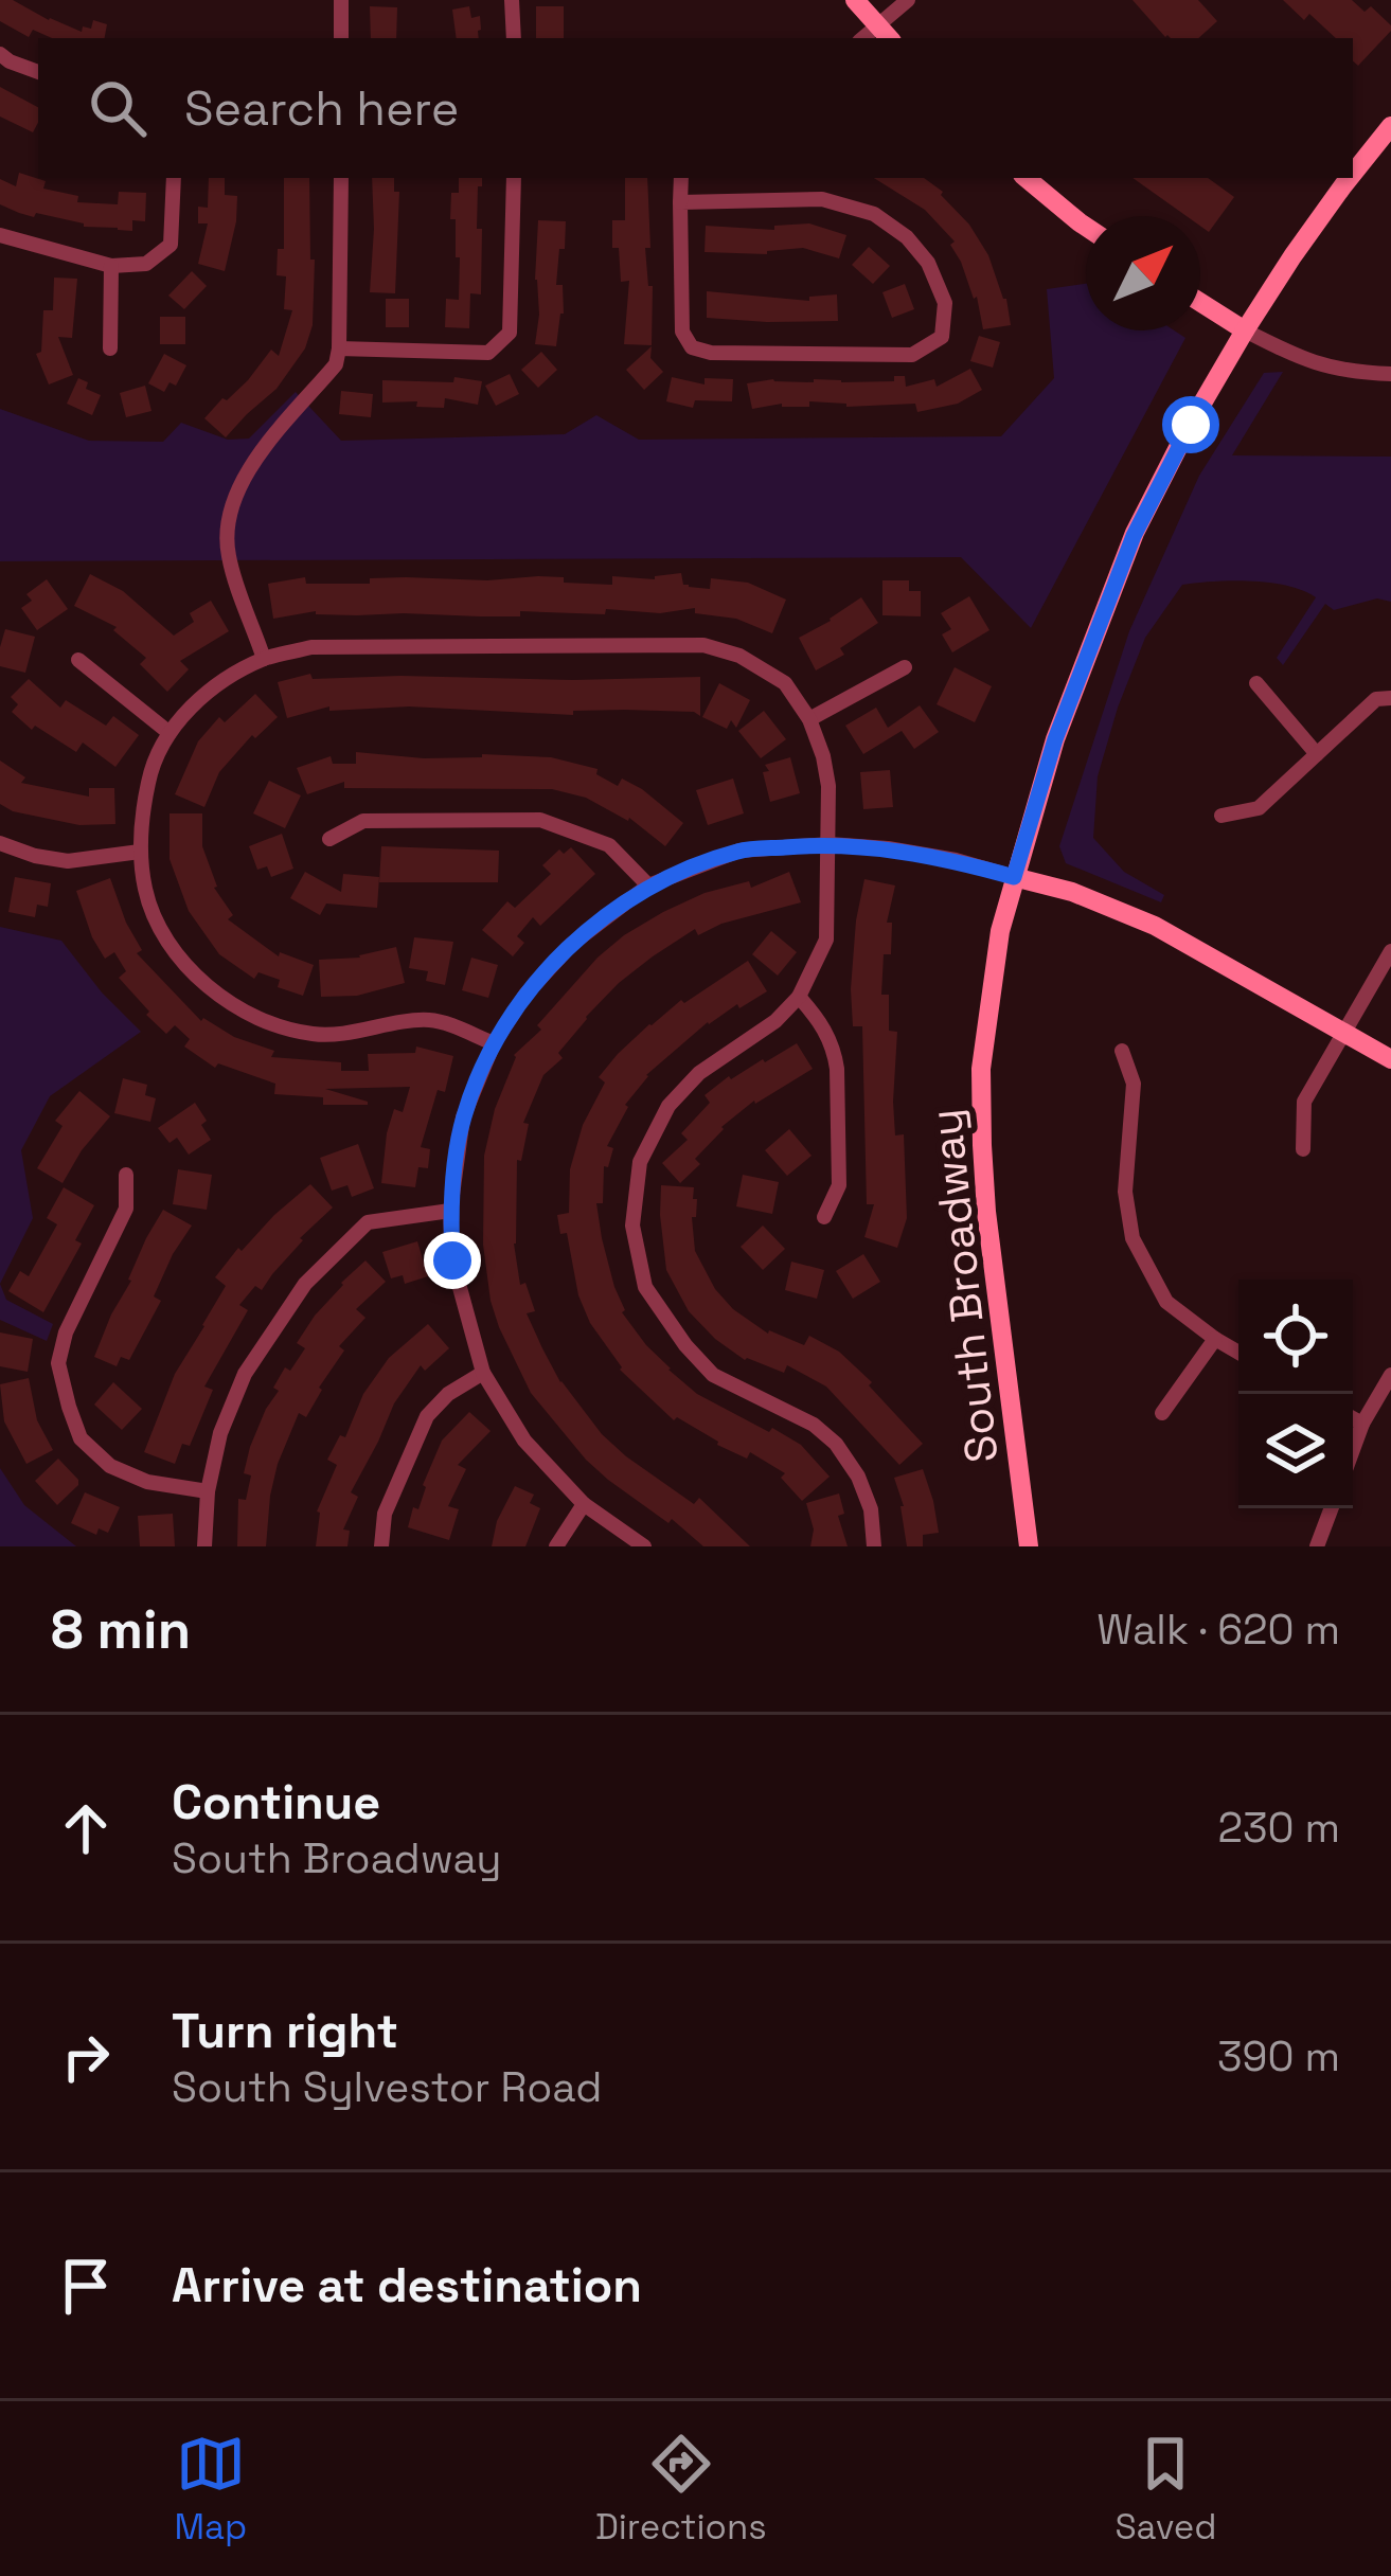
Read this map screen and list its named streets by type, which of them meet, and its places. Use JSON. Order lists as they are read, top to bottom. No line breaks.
{"streets":{"main road":["South Broadway"]},"north":"top right","page":{"search":"Search here","heading":["8 min","Walk · 620 m"],"list":[["Continue","South Broadway","230 m"],["Turn right","South Sylvestor Road","390 m"],"Arrive at destination"],"nav":["Map","Directions","Saved"]}}
